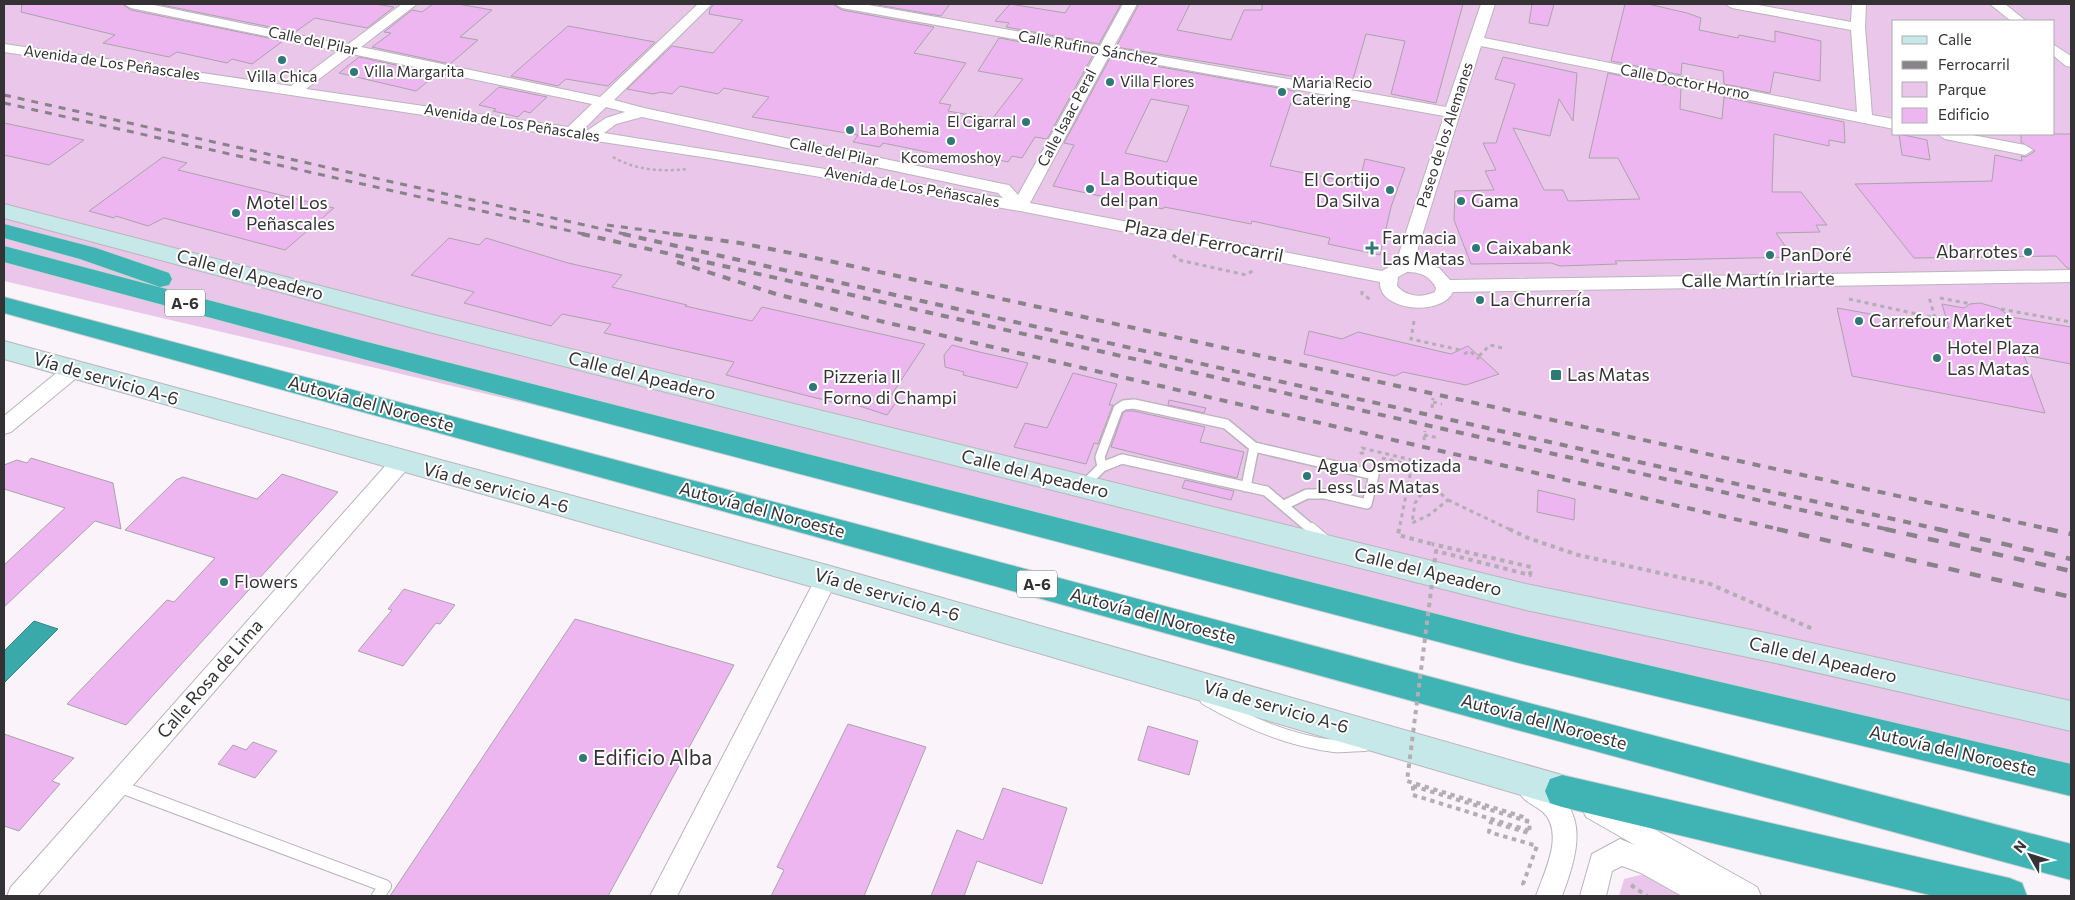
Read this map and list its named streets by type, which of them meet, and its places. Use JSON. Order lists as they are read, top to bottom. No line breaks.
{"streets":{"highway":["A-6","Autovía del Noroeste"],"street":["Calle del Pilar","Calle Rufino Sánchez","Avenida de Los Peñascales","Calle Doctor Horno","Calle Isaac Peral","Paseo de los Alemanes","Plaza del Ferrocarril","Calle del Apeadero","Calle Martín Iriarte","Vía de servicio A-6","Calle Rosa de Lima"]},"crossings":[["Calle del Pilar","Avenida de Los Peñascales"],["Calle del Pilar","Calle Isaac Peral"],["Calle del Pilar","Plaza del Ferrocarril"],["Calle Rufino Sánchez","Calle Isaac Peral"],["Calle Rufino Sánchez","Paseo de los Alemanes"],["Avenida de Los Peñascales","Calle Isaac Peral"],["Avenida de Los Peñascales","Plaza del Ferrocarril"],["Calle Doctor Horno","Paseo de los Alemanes"],["Calle Isaac Peral","Plaza del Ferrocarril"],["Paseo de los Alemanes","Plaza del Ferrocarril"],["Paseo de los Alemanes","Calle Martín Iriarte"],["Plaza del Ferrocarril","Calle Martín Iriarte"],["Vía de servicio A-6","Calle Rosa de Lima"]],"places":{"other":["Villa Chica","Villa Margarita","Villa Flores","Maria Recio Catering","El Cigarral","La Bohemia","Kcomemoshoy","La Boutique del pan","El Cortijo Da Silva","Gama","Motel Los Peñascales","Caixabank","Abarrotes","PanDoré","La Churrería","Carrefour Market","Hotel Plaza Las Matas","Pizzeria Il Forno di Champi","Agua Osmotizada Less Las Matas","Flowers","Edificio Alba"],"health":["Farmacia Las Matas"],"transit":["Las Matas"]},"legend":["Calle","Ferrocarril","Parque","Edificio"],"north":"top left"}
